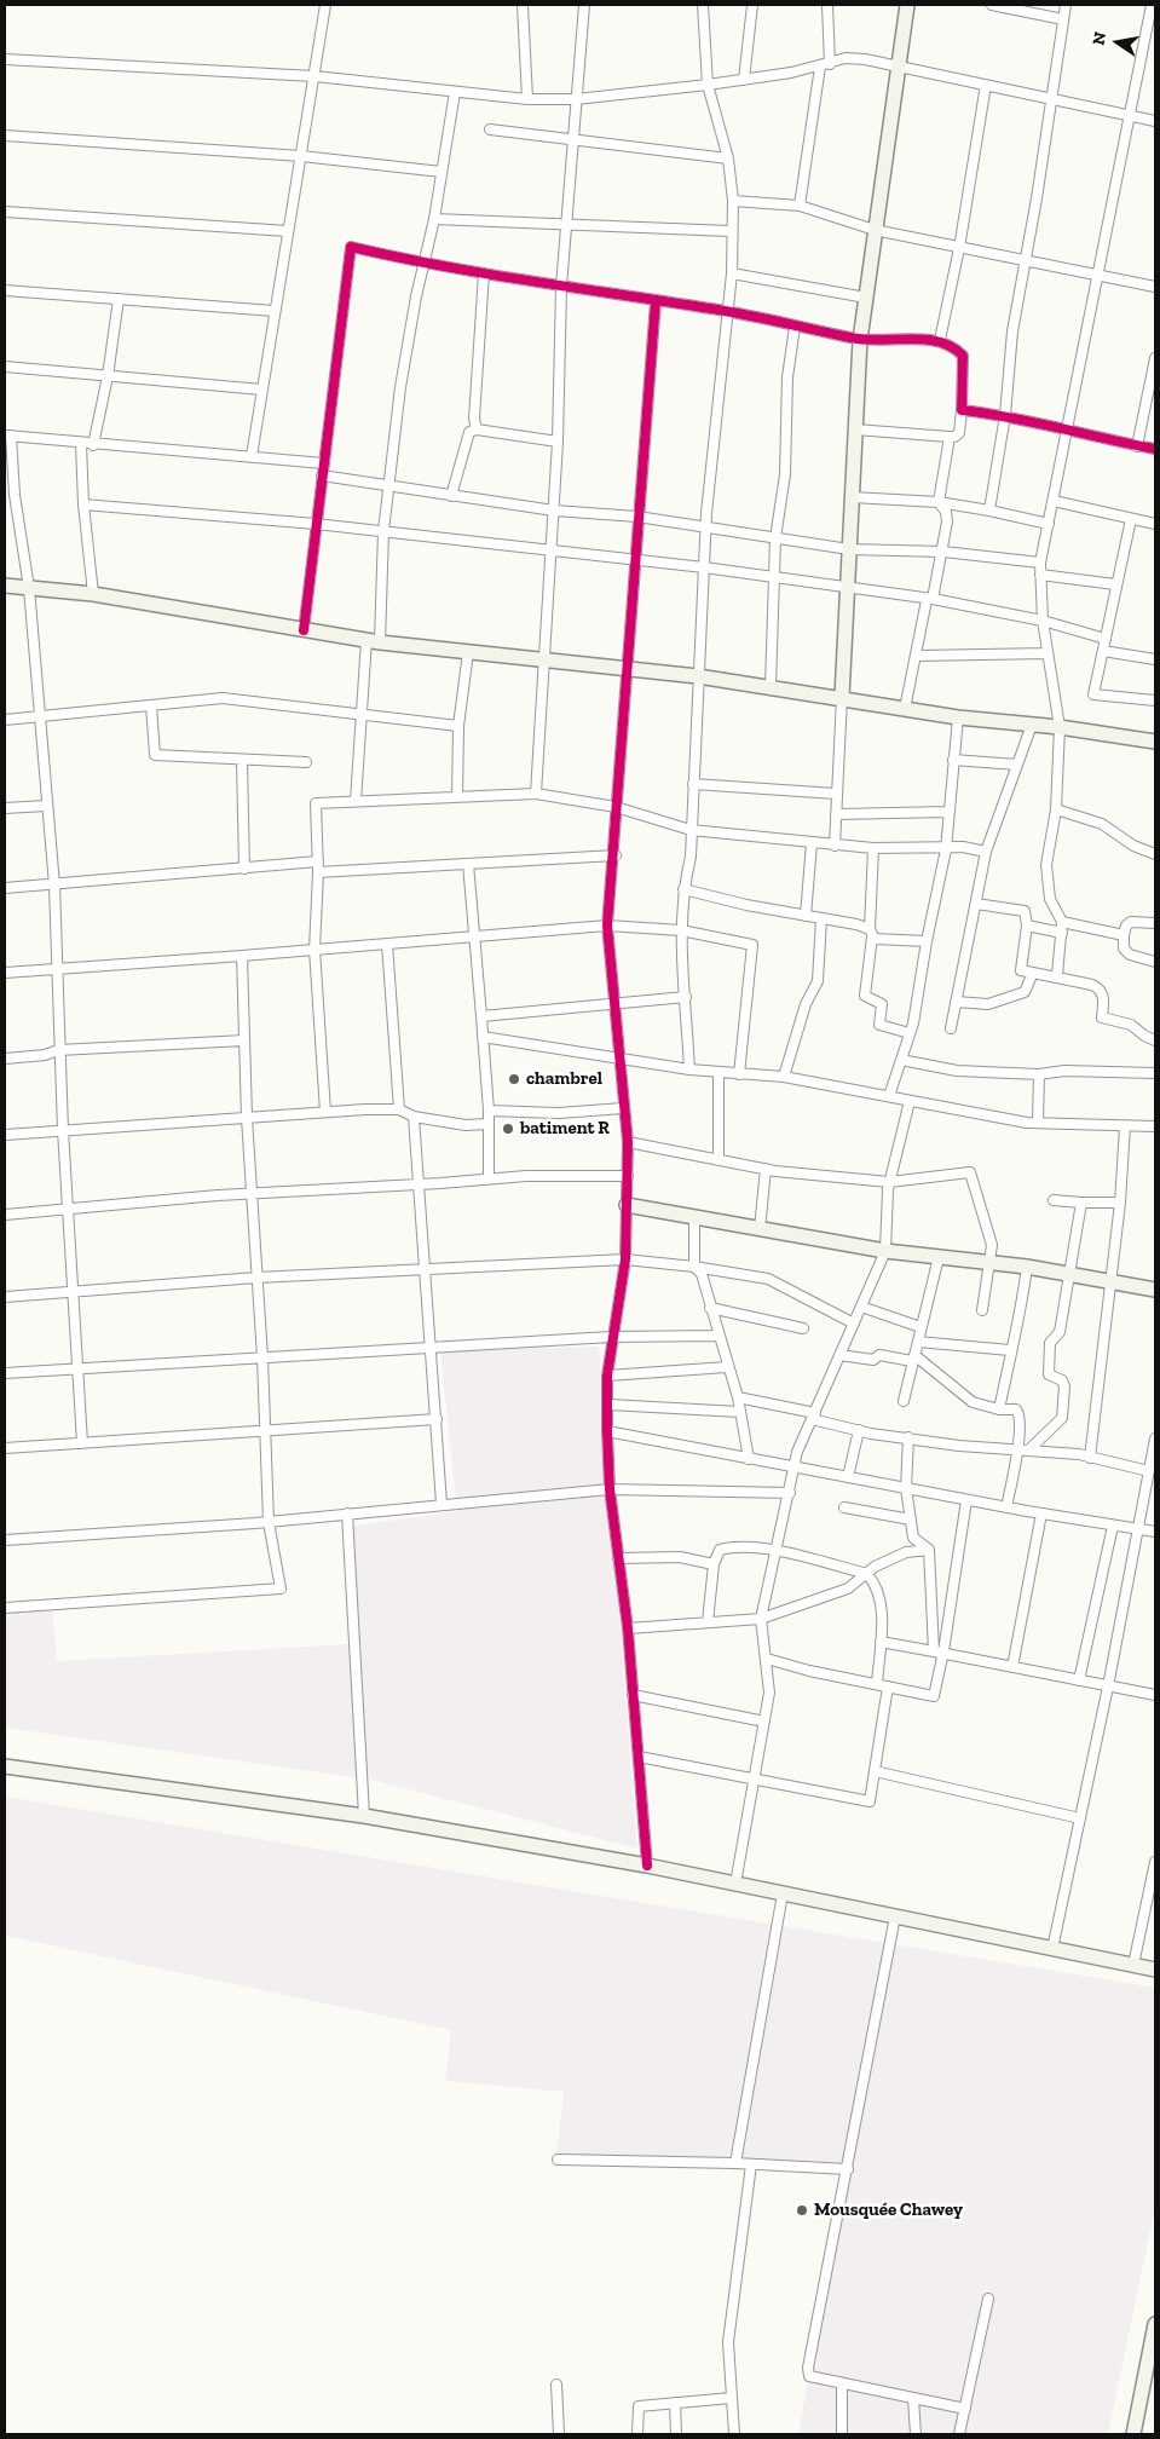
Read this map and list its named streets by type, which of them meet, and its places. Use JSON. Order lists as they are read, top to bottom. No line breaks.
{"places":["chambrel","batiment R","Mousquée Chawey"],"north":"left"}
